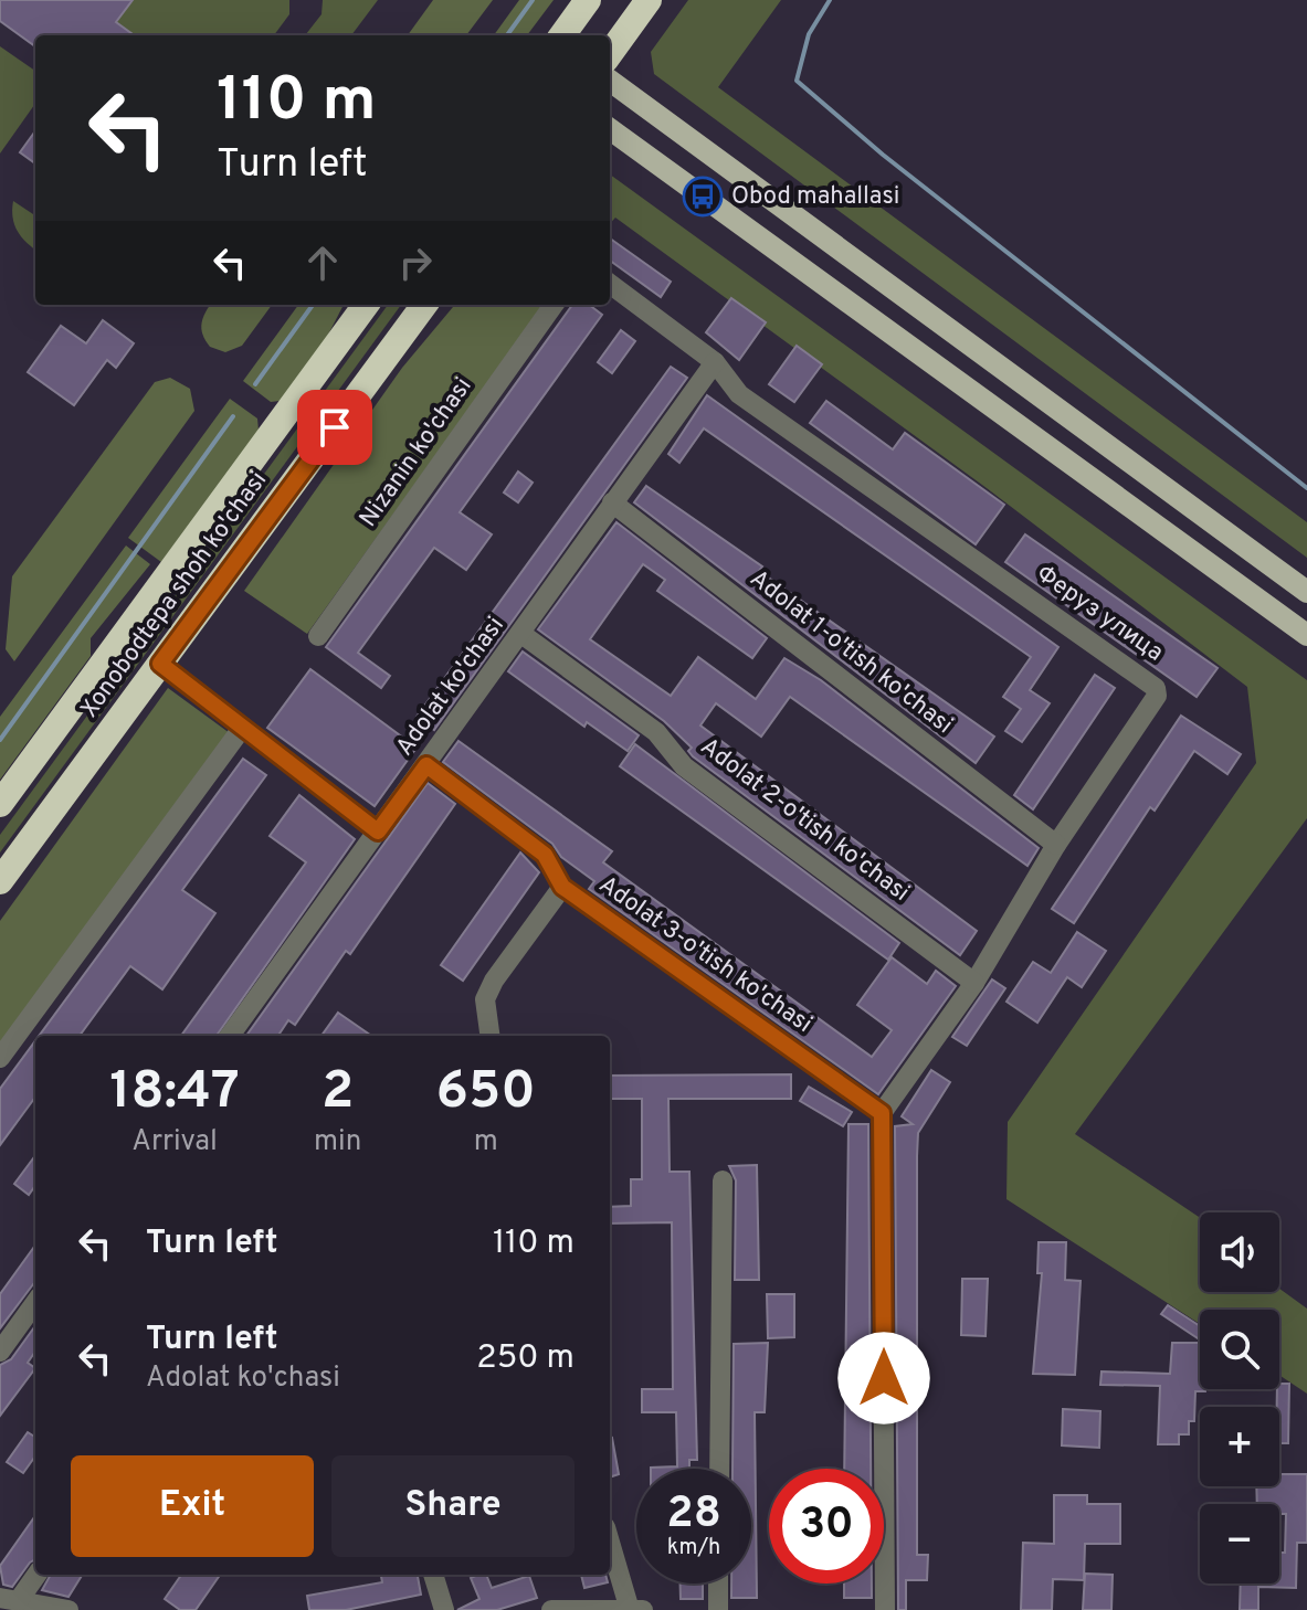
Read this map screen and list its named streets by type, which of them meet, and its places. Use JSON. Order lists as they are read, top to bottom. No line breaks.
{"streets":{"highway":["Xonobodtepa shoh ko'chasi"],"street":["Nizanin ko'chasi","Феруз улица","Adolat 1-o'tish ko'chasi","Adolat ko'chasi","Adolat 2-o'tish ko'chasi","Adolat 3-o'tish ko'chasi"]},"crossings":[["Феруз улица","Adolat 1-o'tish ko'chasi"],["Феруз улица","Adolat ko'chasi"],["Феруз улица","Adolat 2-o'tish ko'chasi"],["Феруз улица","Adolat 3-o'tish ko'chasi"],["Adolat 1-o'tish ko'chasi","Adolat ko'chasi"],["Adolat ko'chasi","Adolat 2-o'tish ko'chasi"],["Adolat ko'chasi","Adolat 3-o'tish ko'chasi"]],"places":{"bus stop":["Obod mahallasi"]},"page":{"turn":["110 m","Turn left"],"eta":["18:47","Arrival","2","min","650","m"],"list":[{"name":"Turn left","value":"110 m"},{"name":"Turn left","note":"Adolat ko'chasi","value":"250 m"}],"map_buttons":["+","−"],"buttons":["Exit","Share"],"speed":"28 km/h","limit":"30"}}
